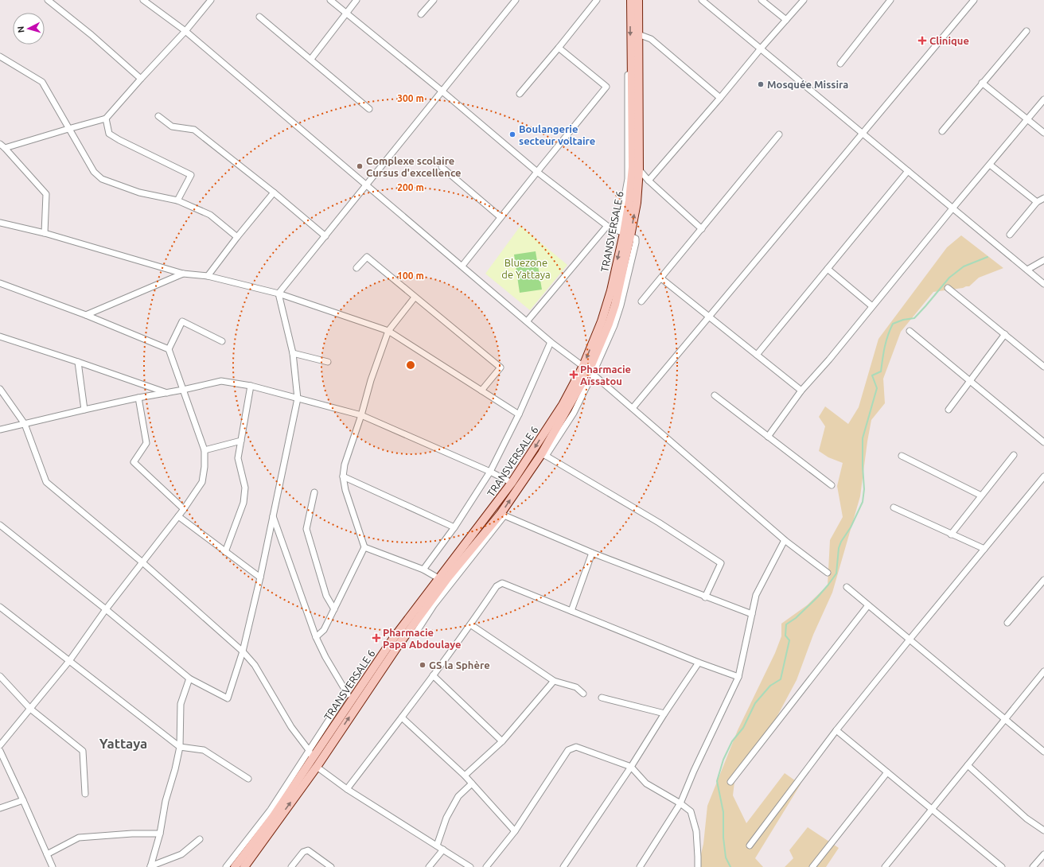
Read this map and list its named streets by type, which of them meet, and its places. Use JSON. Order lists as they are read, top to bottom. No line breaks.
{"streets":{"main road":["TRANSVERSALE 6"]},"districts":["Yattaya"],"parks":["Bluezone de Yattaya"],"places":{"health":["Clinique","Pharmacie Aïssatou","Pharmacie Papa Abdoulaye"],"other":["Mosquée Missira","Boulangerie secteur voltaire","Complexe scolaire Cursus d'excellence","GS la Sphère"]},"north":"left","rings":["300 m","200 m","100 m"]}
